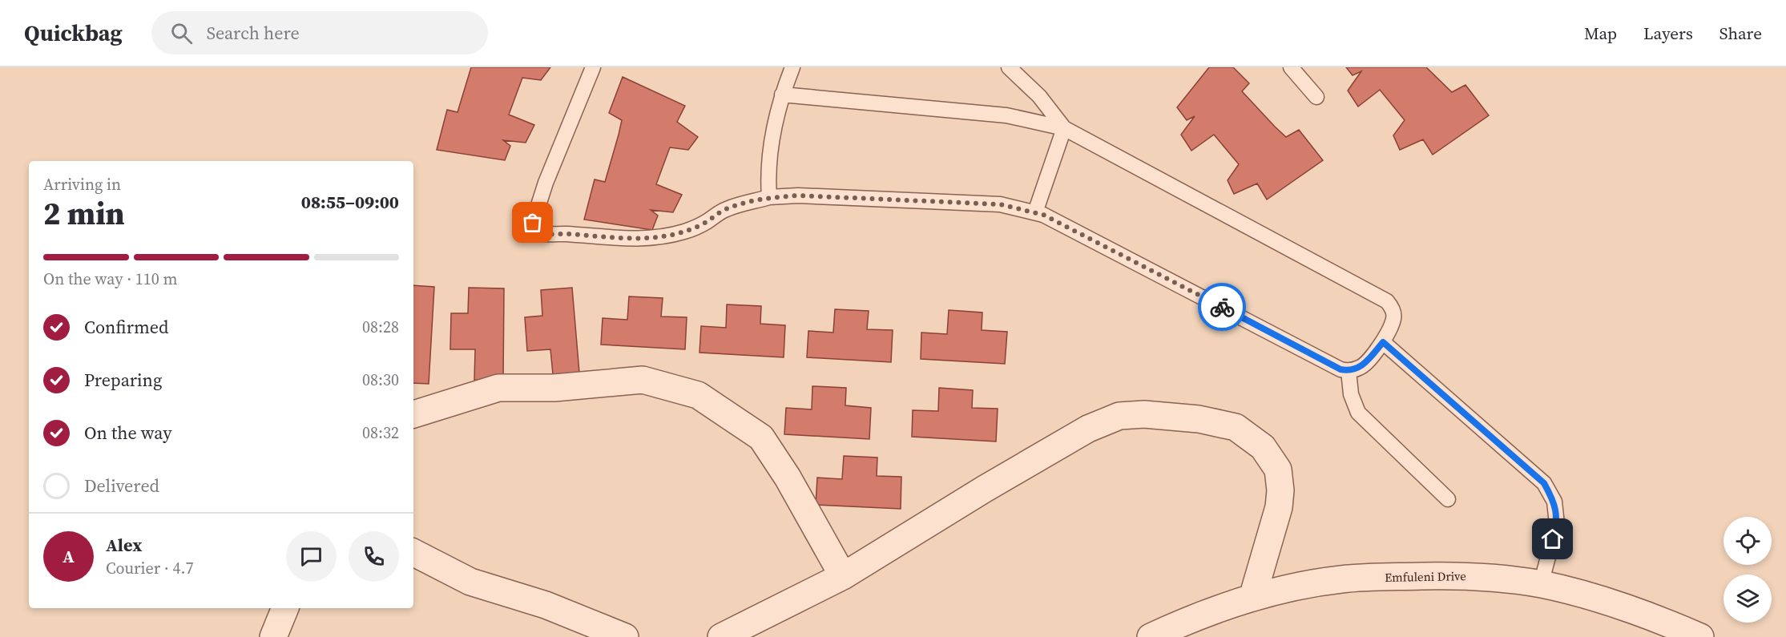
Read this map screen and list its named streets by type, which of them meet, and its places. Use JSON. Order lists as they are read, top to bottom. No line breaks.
{"streets":{"street":["Emfuleni Drive"]},"page":{"header":"Quickbag","search":"Search here","nav":["Map","Layers","Share"],"heading":["2 min","Arriving in","08:55–09:00"],"panel":["Alex","Courier · 4.7"],"bar":"On the way · 110 m","list":[["Confirmed","08:28"],["Preparing","08:30"],["On the way","08:32"],"Delivered"],"round":"A"}}
